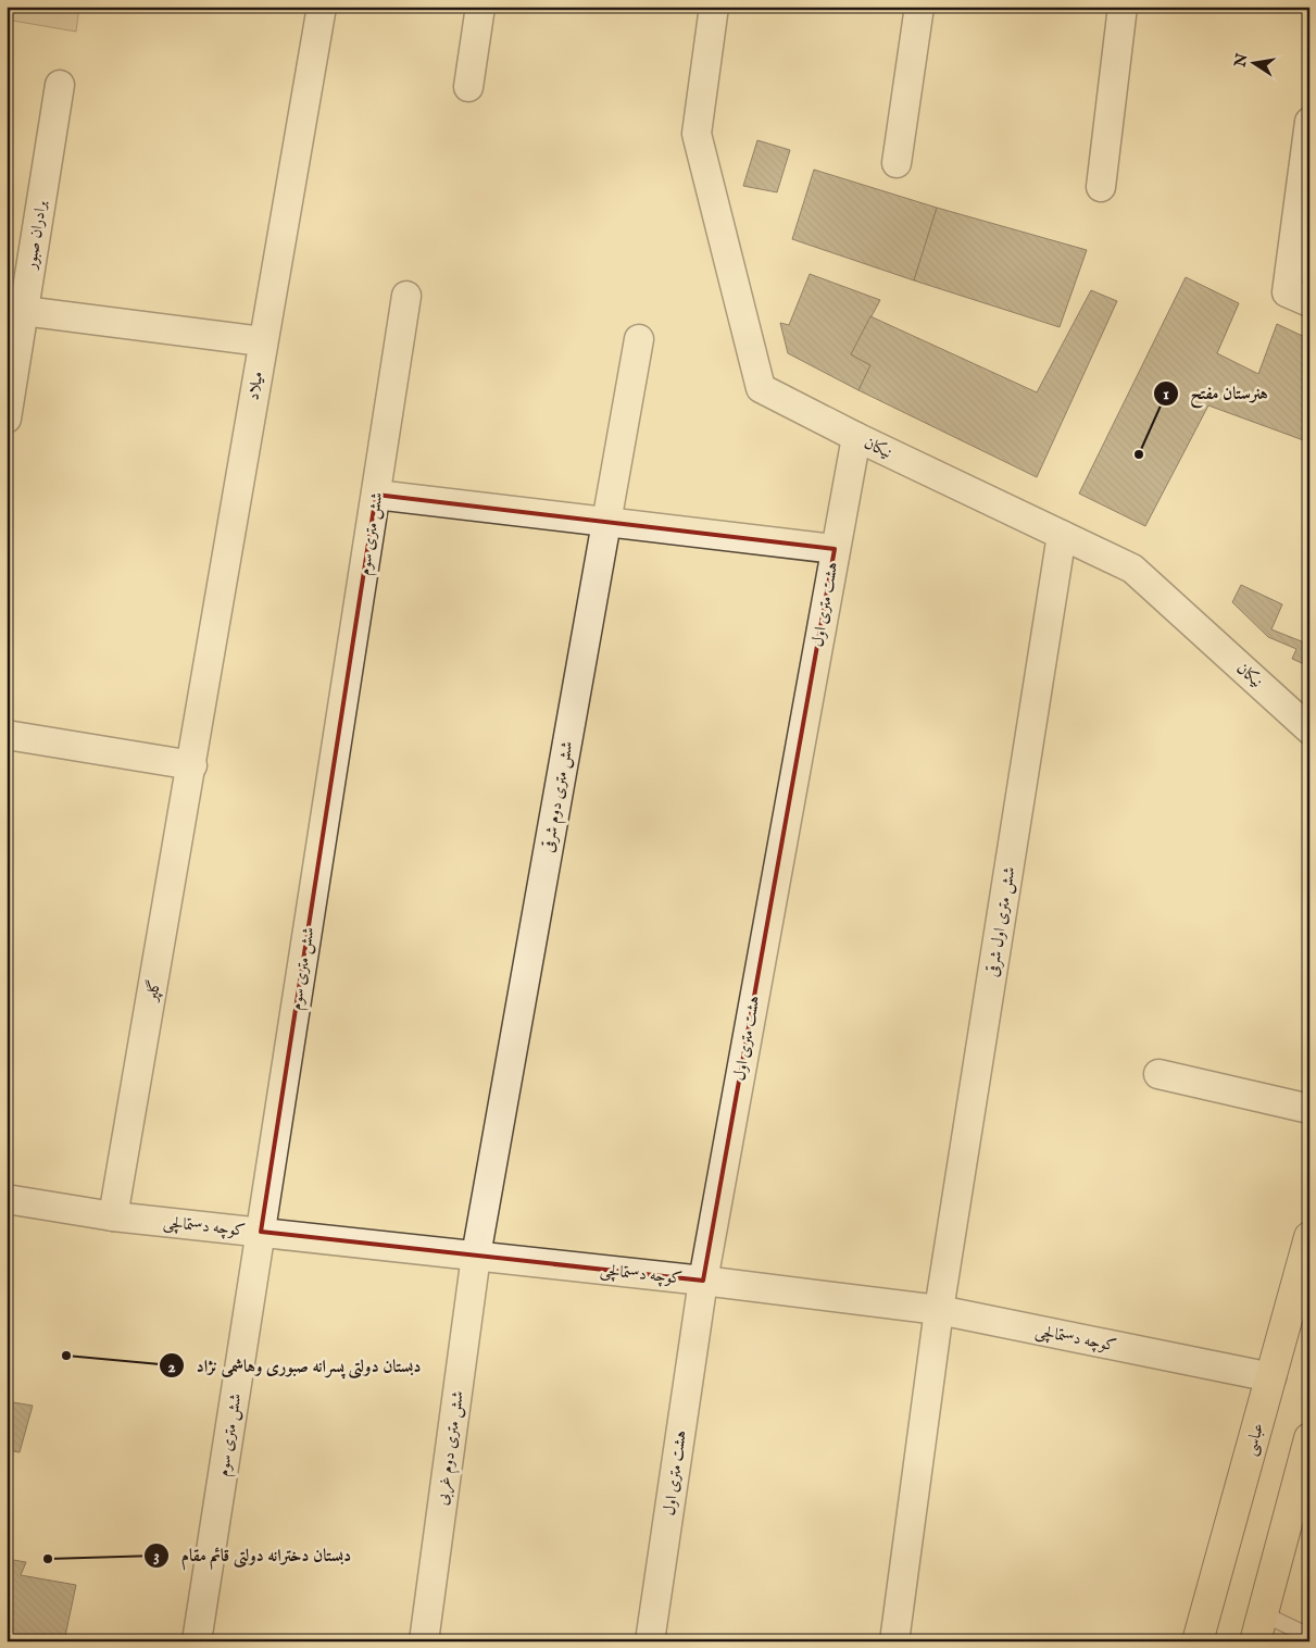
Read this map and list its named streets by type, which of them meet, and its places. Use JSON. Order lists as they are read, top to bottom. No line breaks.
{"streets":{"main road":["عباسى"],"street":["برادران صبور","میلاد","نیکان","شش متری سوم","هشت متری اول","شش متری دوم شرقی","شش متری اول شرقی","گلپر","کوچه دستمالچی","شش متری دوم غربی"]},"crossings":[["میلاد","گلپر"],["نیکان","هشت متری اول"],["نیکان","شش متری اول شرقی"],["شش متری سوم","کوچه دستمالچی"],["هشت متری اول","کوچه دستمالچی"],["شش متری دوم شرقی","کوچه دستمالچی"],["شش متری دوم شرقی","شش متری دوم غربی"],["شش متری اول شرقی","کوچه دستمالچی"],["گلپر","کوچه دستمالچی"],["کوچه دستمالچی","عباسى"],["کوچه دستمالچی","شش متری دوم غربی"]],"places":["هنرستان مفتح","دبستان دولتی پسرانه صبوری وهاشمی نژاد","دبستان دخترانه دولتی قائم مقام"],"north":"left"}
